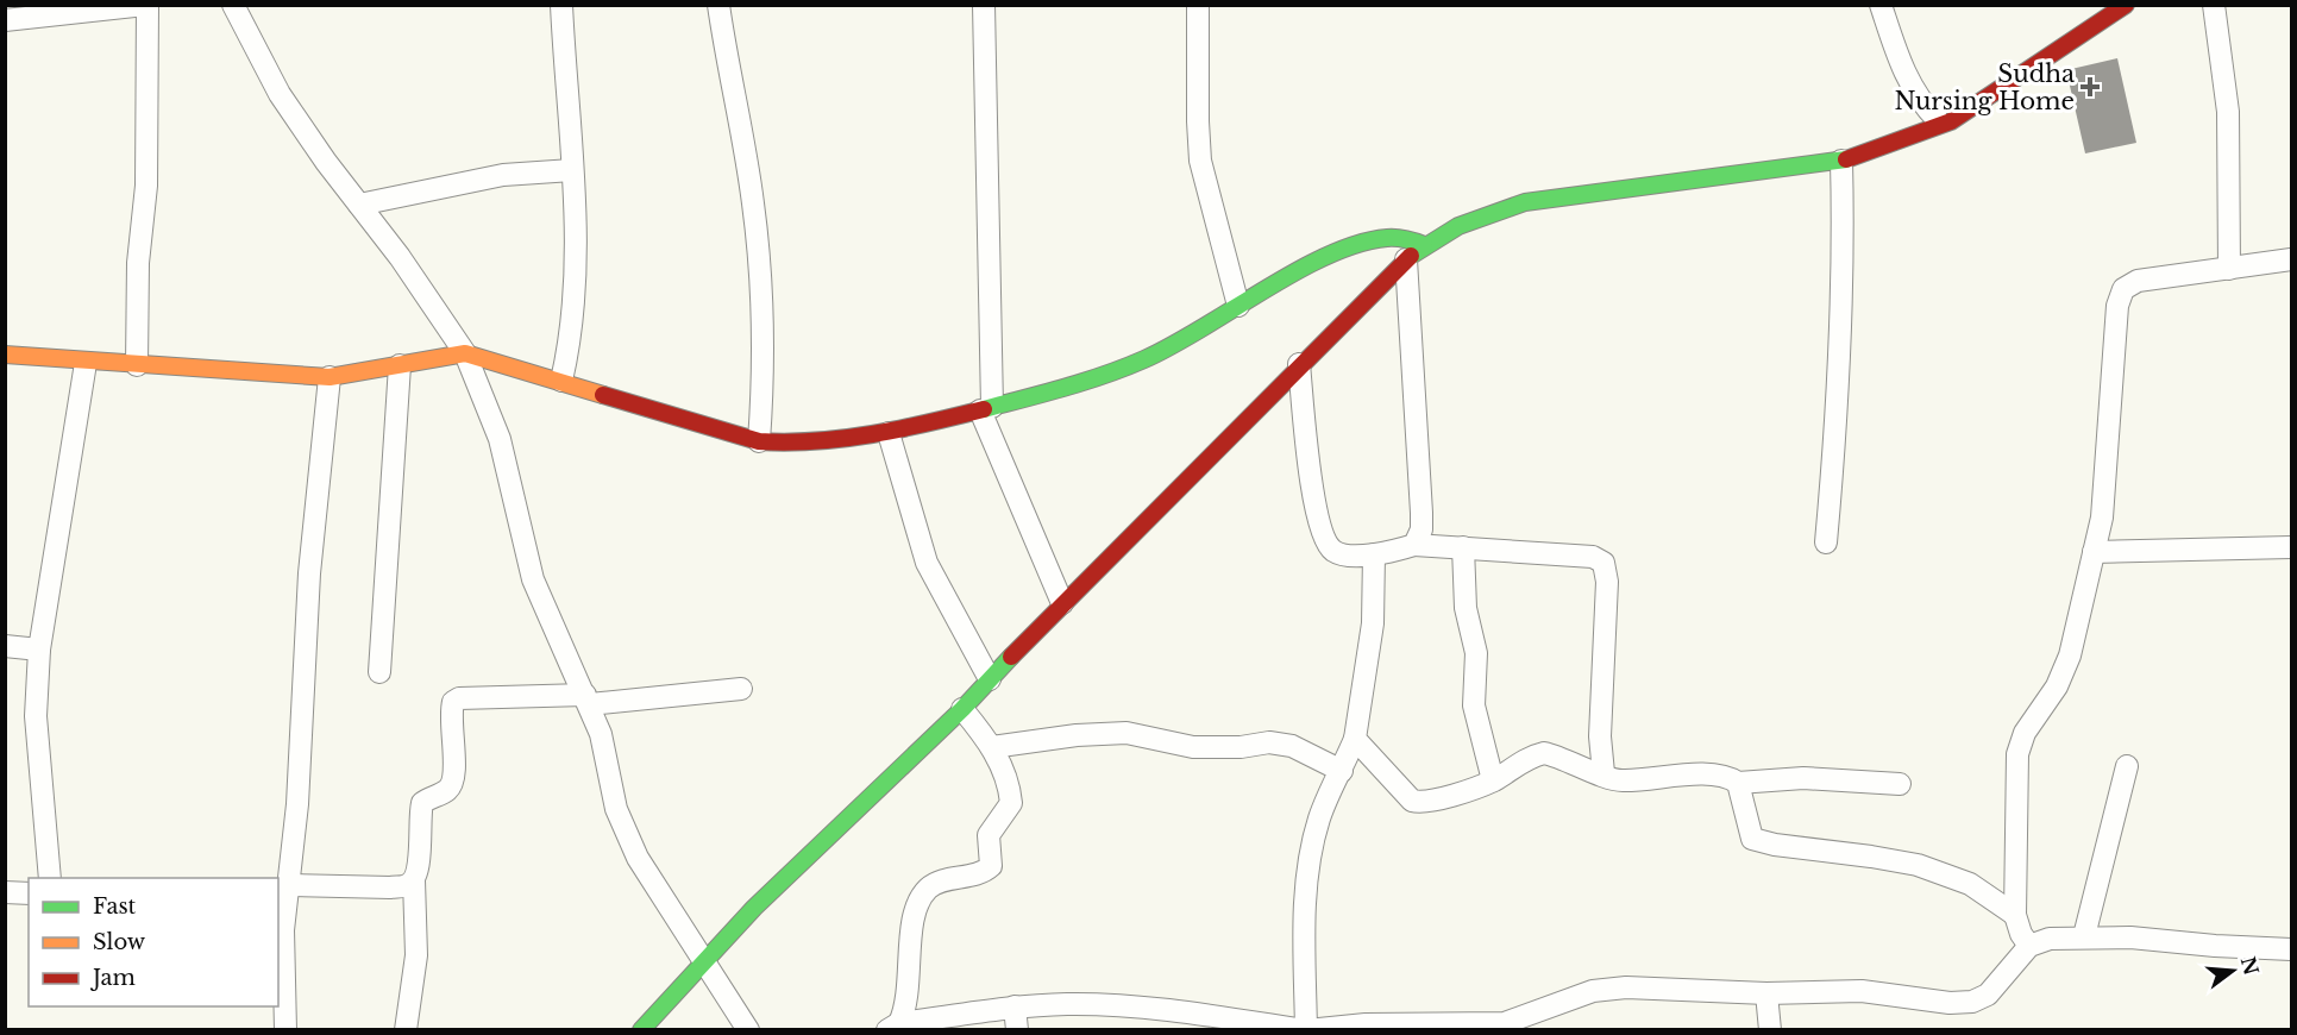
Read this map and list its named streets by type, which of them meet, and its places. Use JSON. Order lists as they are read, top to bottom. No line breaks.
{"places":{"health":["Sudha Nursing Home"]},"legend":["Fast","Slow","Jam"],"north":"right"}
